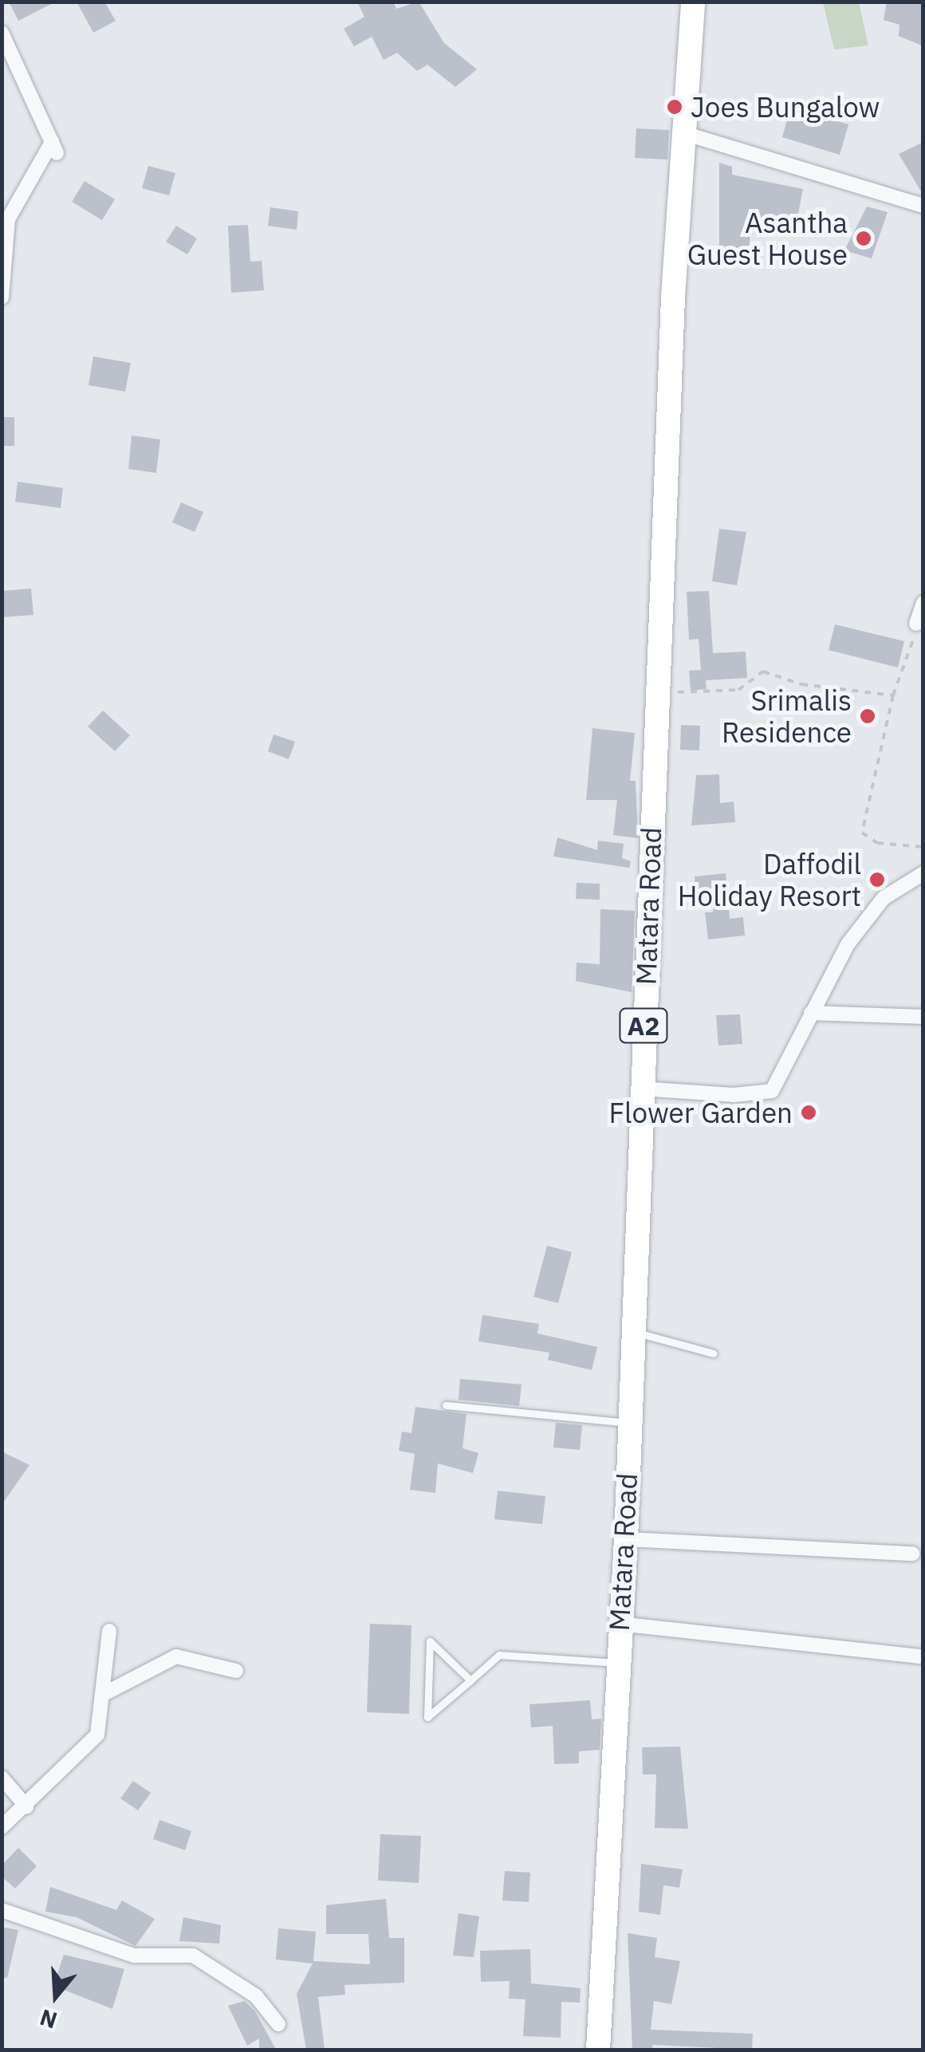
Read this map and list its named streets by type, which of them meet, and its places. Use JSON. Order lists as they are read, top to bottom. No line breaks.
{"streets":{"highway":["Matara Road","A2"]},"places":["Joes Bungalow","Asantha Guest House","Srimalis Residence","Daffodil Holiday Resort","Flower Garden"],"north":"bottom"}
